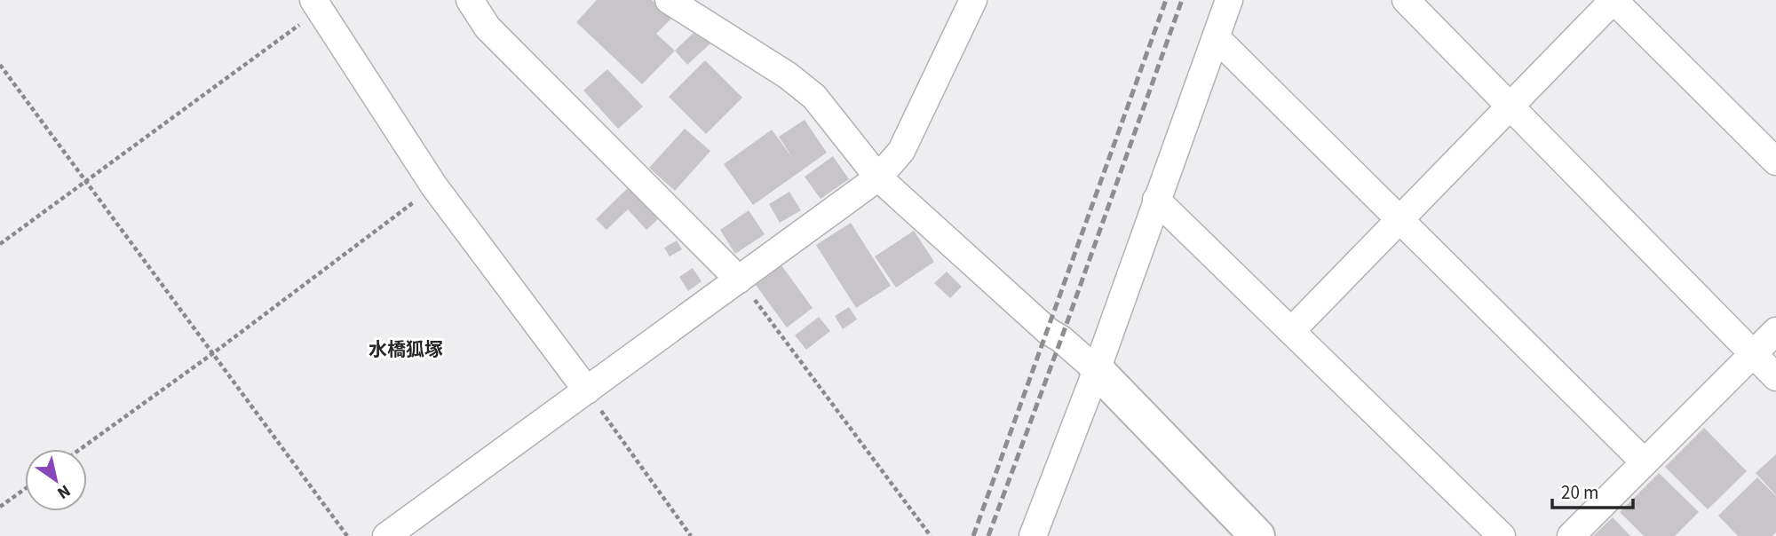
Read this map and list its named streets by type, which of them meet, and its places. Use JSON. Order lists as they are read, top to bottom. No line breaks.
{"districts":["水橋狐塚"],"scale_bar":"20 m","north":"bottom right"}
